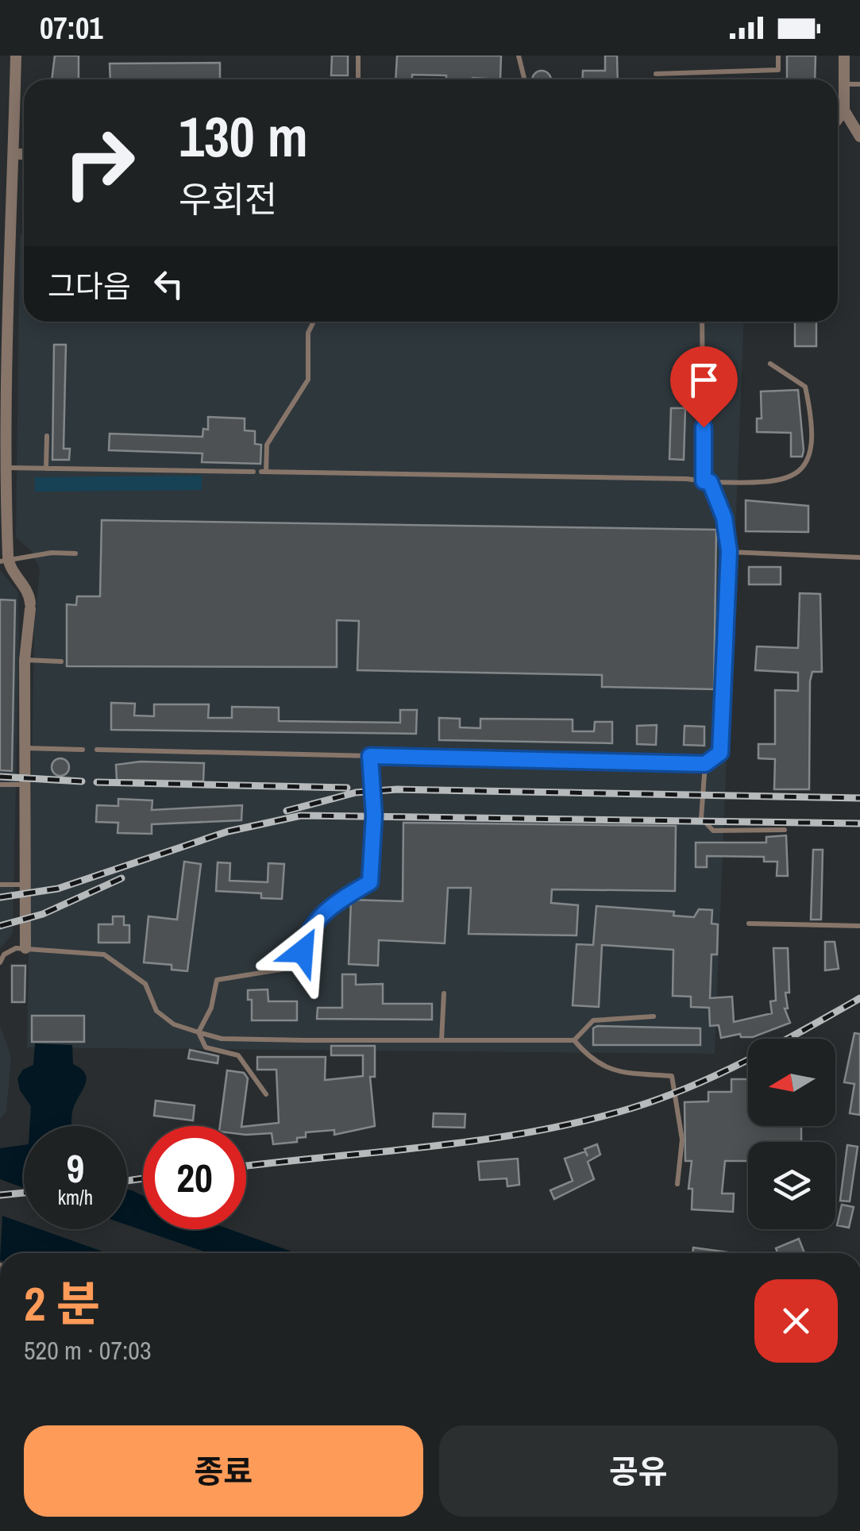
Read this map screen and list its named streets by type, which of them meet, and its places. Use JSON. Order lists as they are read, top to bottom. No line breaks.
{"north":"left","page":{"status":"07:01","turn":["130 m","우회전"],"then":"그다음","speed":"9 km/h","limit":"20","heading":["2 분","520 m · 07:03"],"buttons":["종료","공유"]}}
